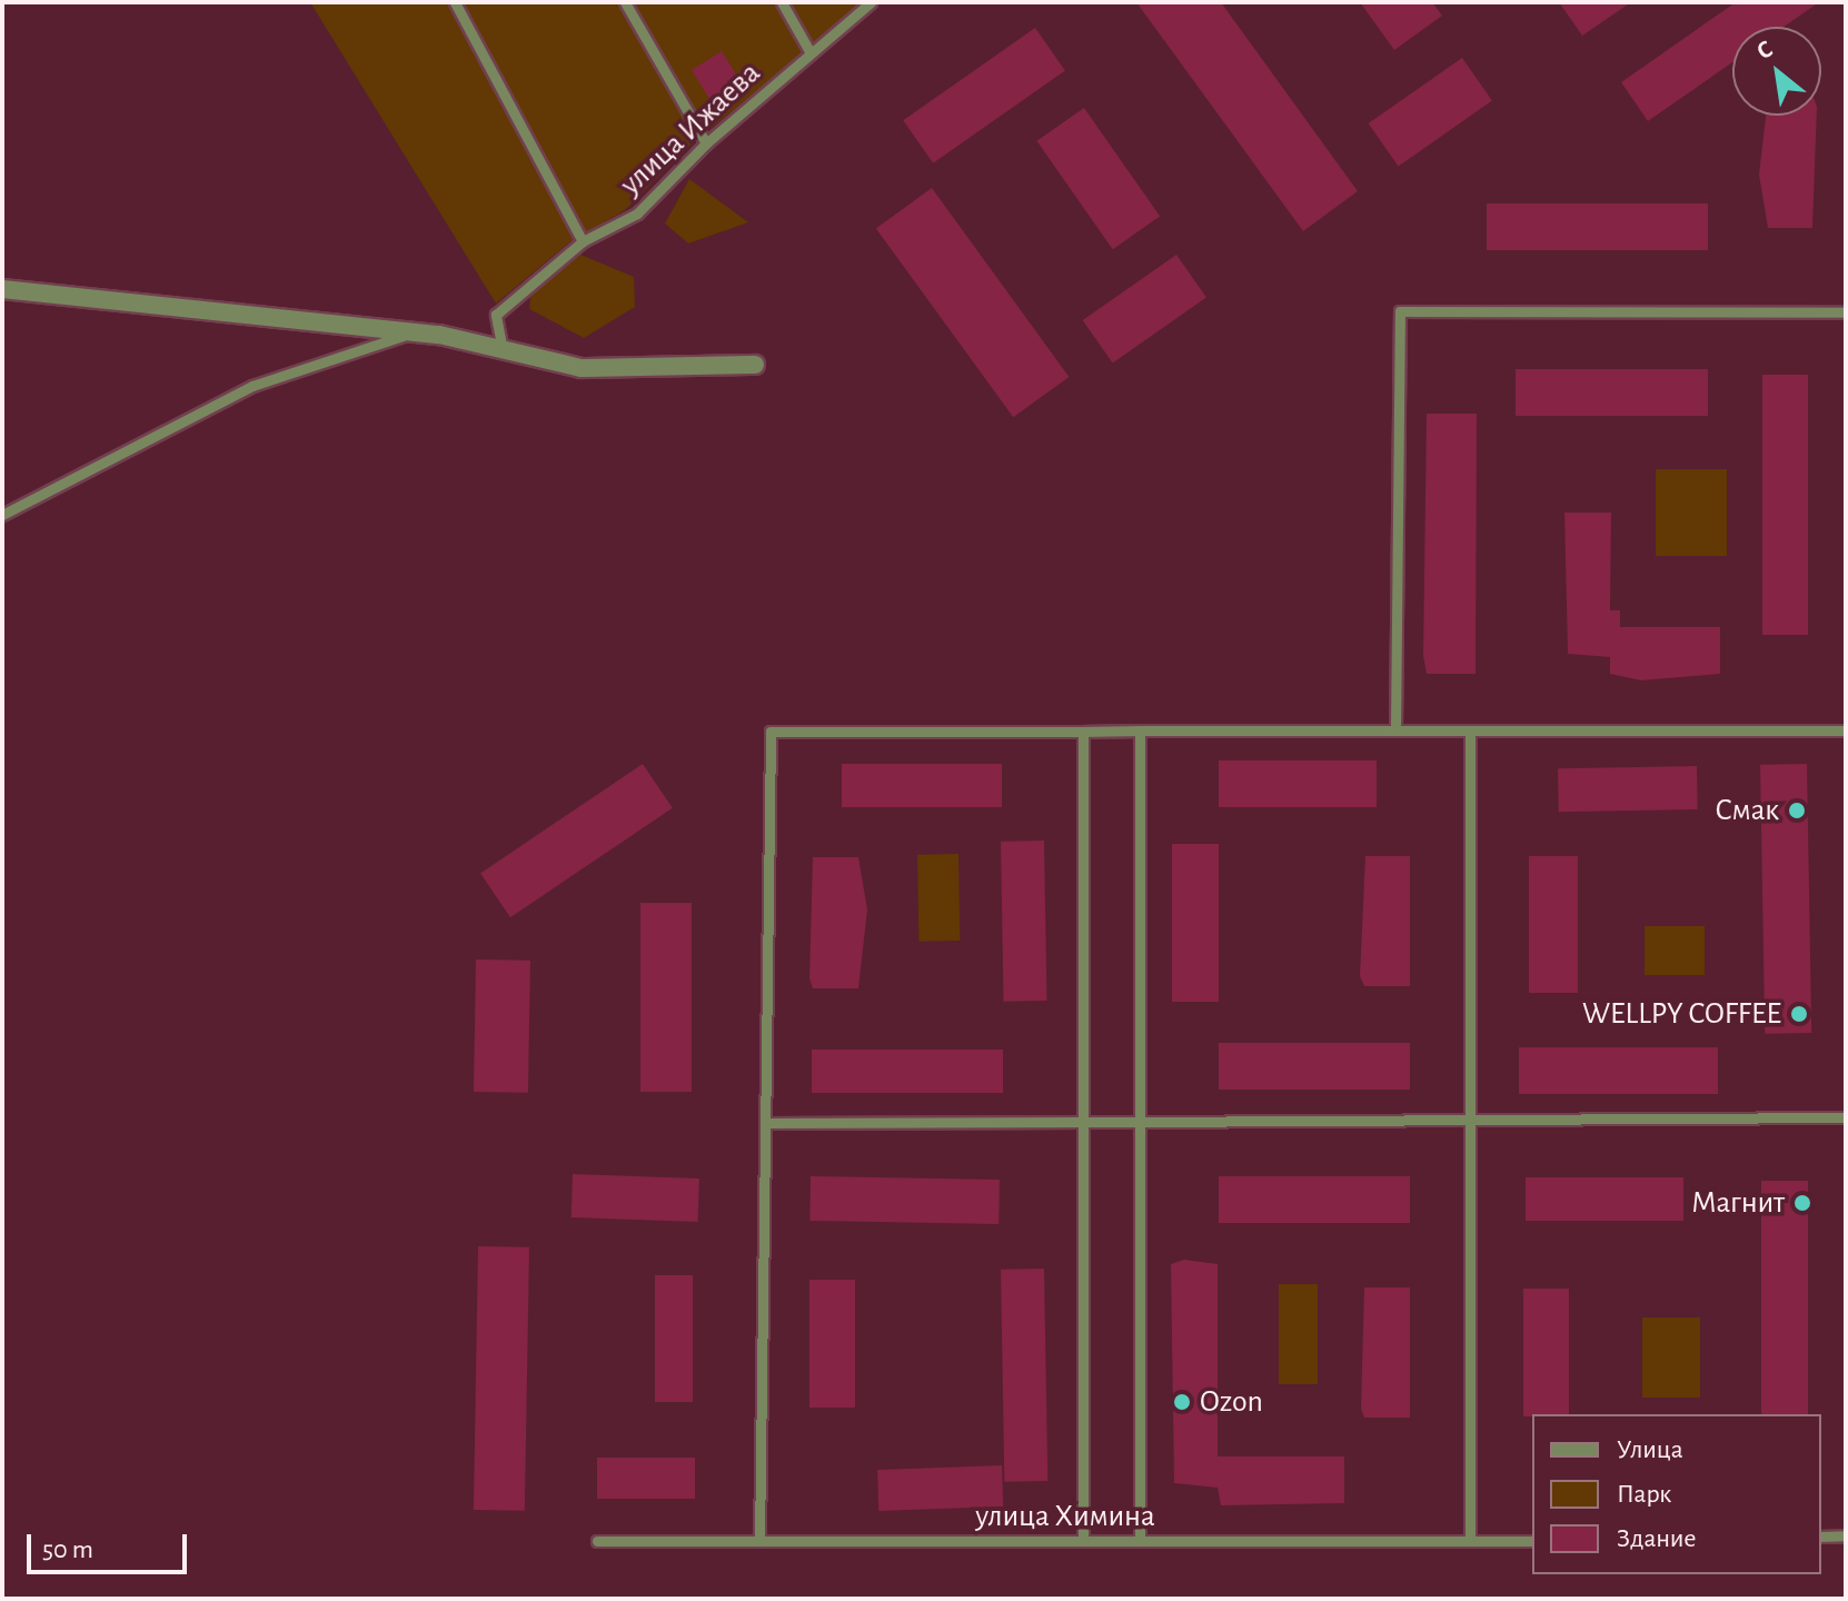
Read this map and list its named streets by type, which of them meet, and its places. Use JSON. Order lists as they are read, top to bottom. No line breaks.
{"streets":{"lane":["улица Ижаева","улица Химина"]},"places":["Смак","WELLPY COFFEE","Магнит","Ozon"],"legend":["Улица","Парк","Здание"],"scale_bar":"50 m","north":"top left"}
